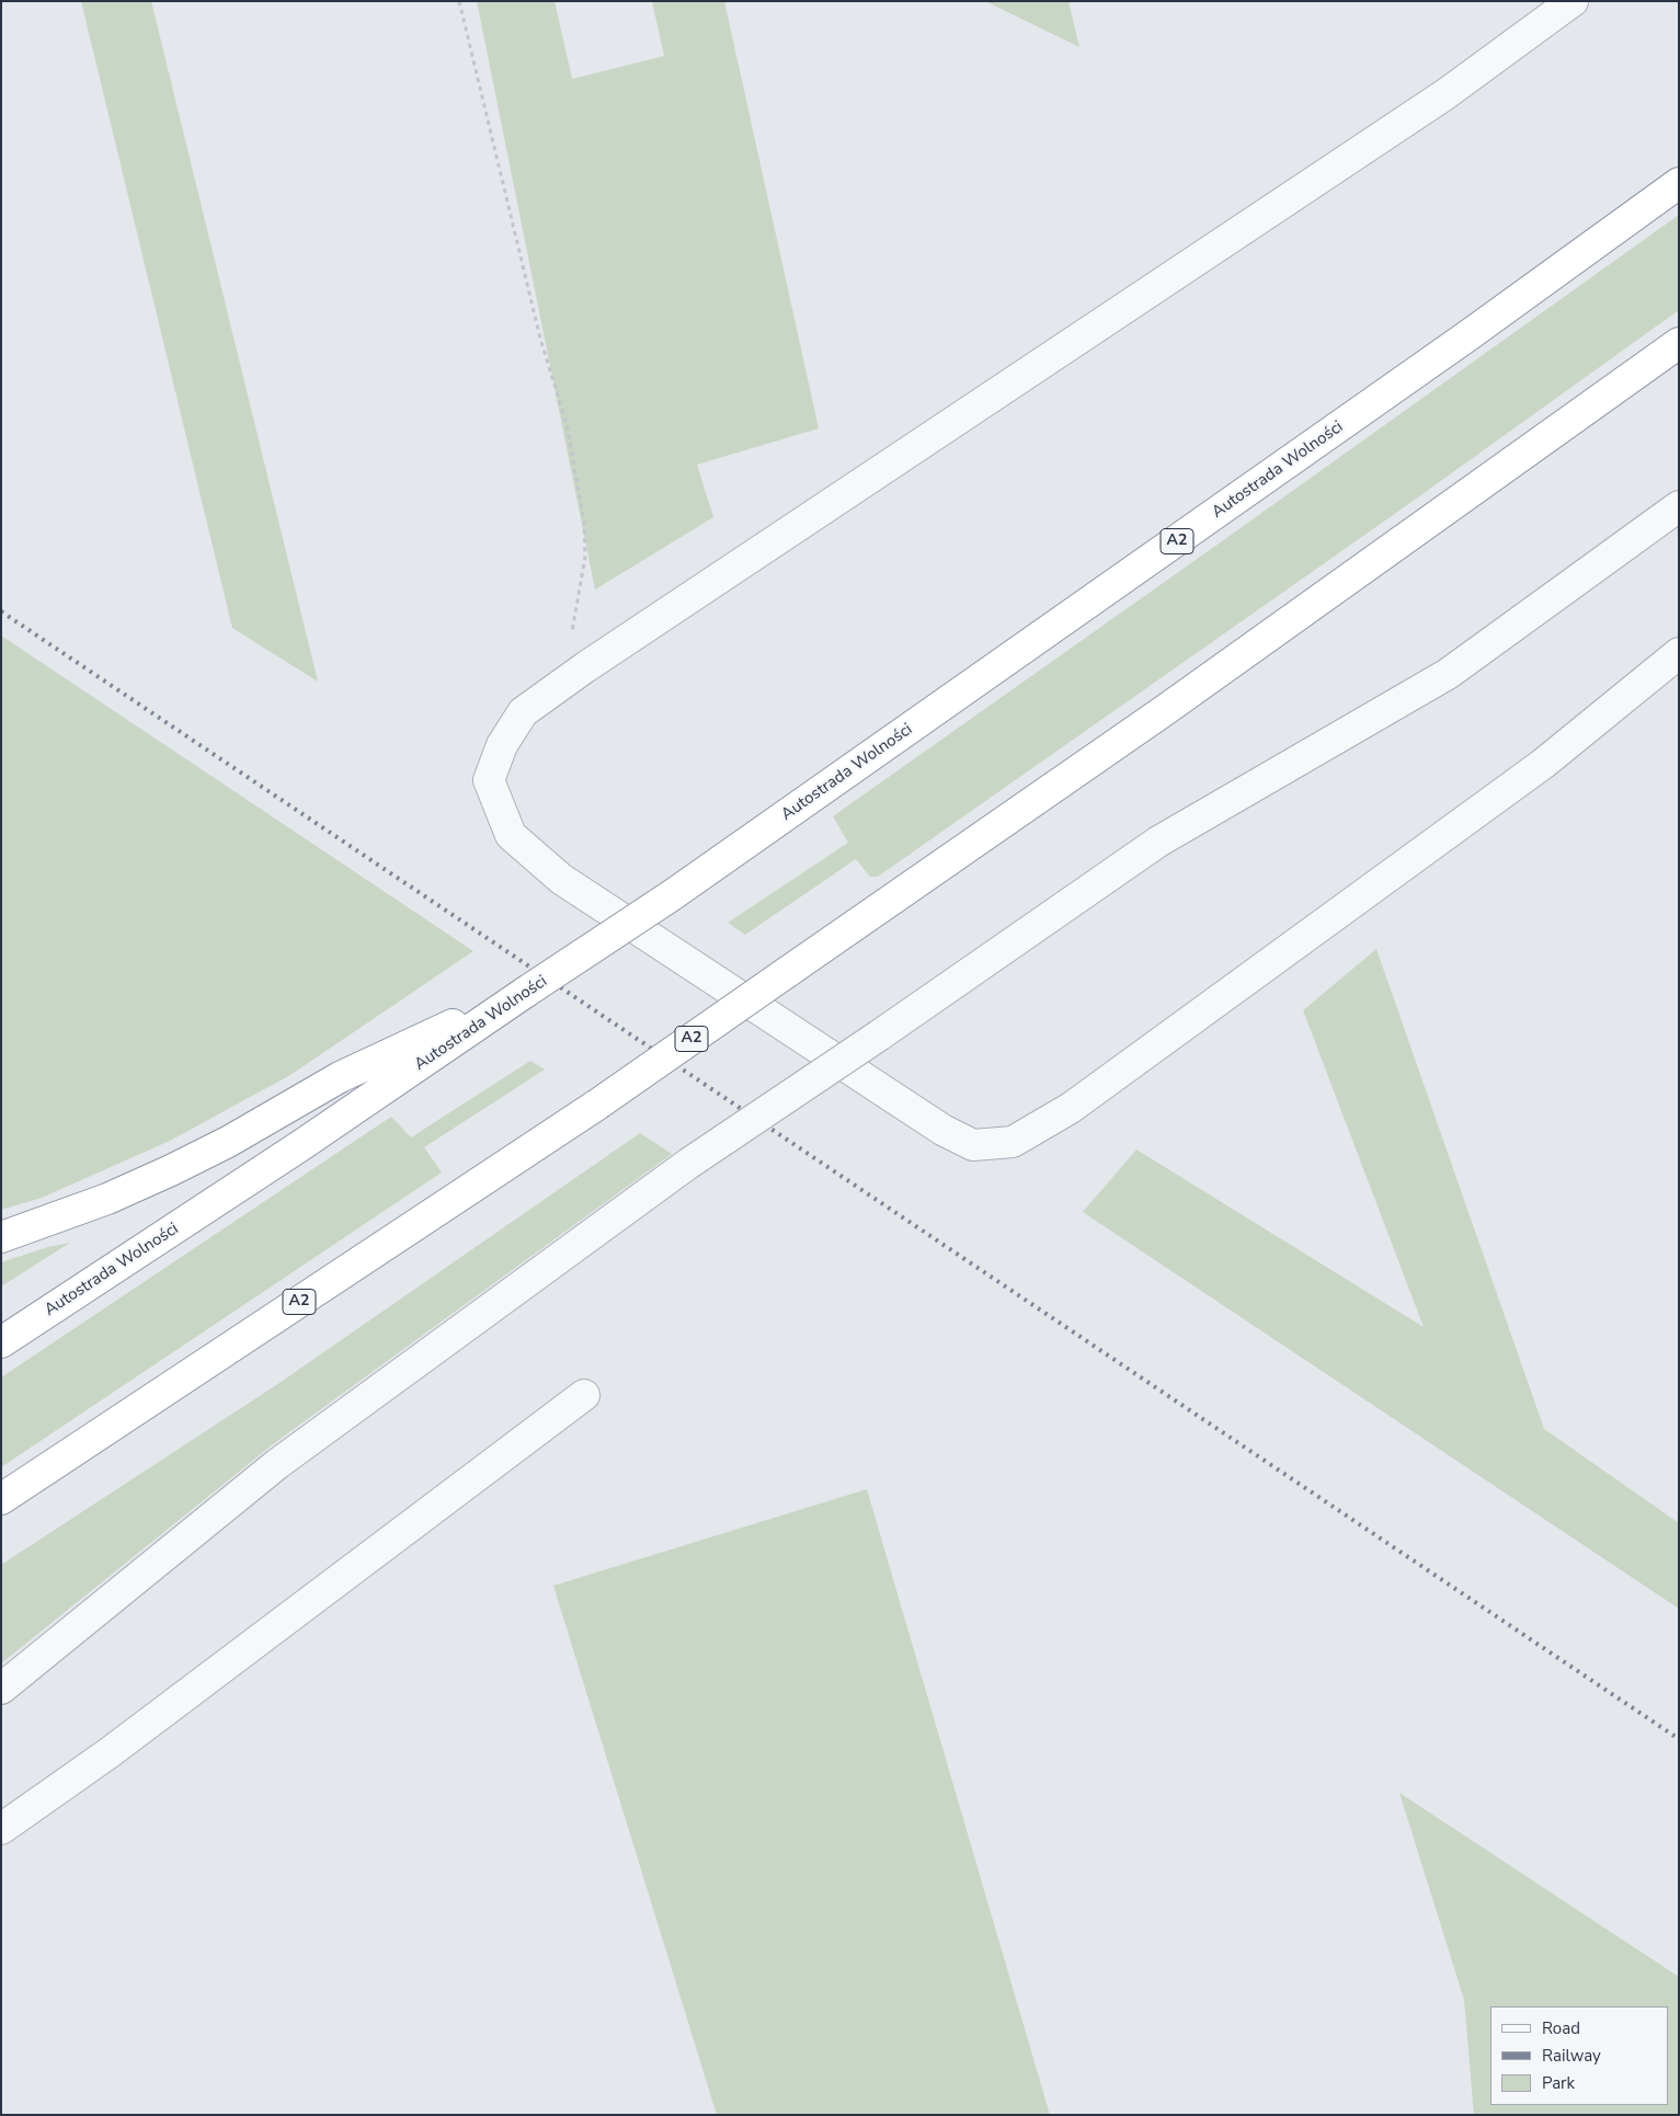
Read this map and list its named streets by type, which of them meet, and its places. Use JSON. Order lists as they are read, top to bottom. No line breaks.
{"streets":{"highway":["Autostrada Wolności","A2"]},"legend":["Road","Railway","Park"]}
